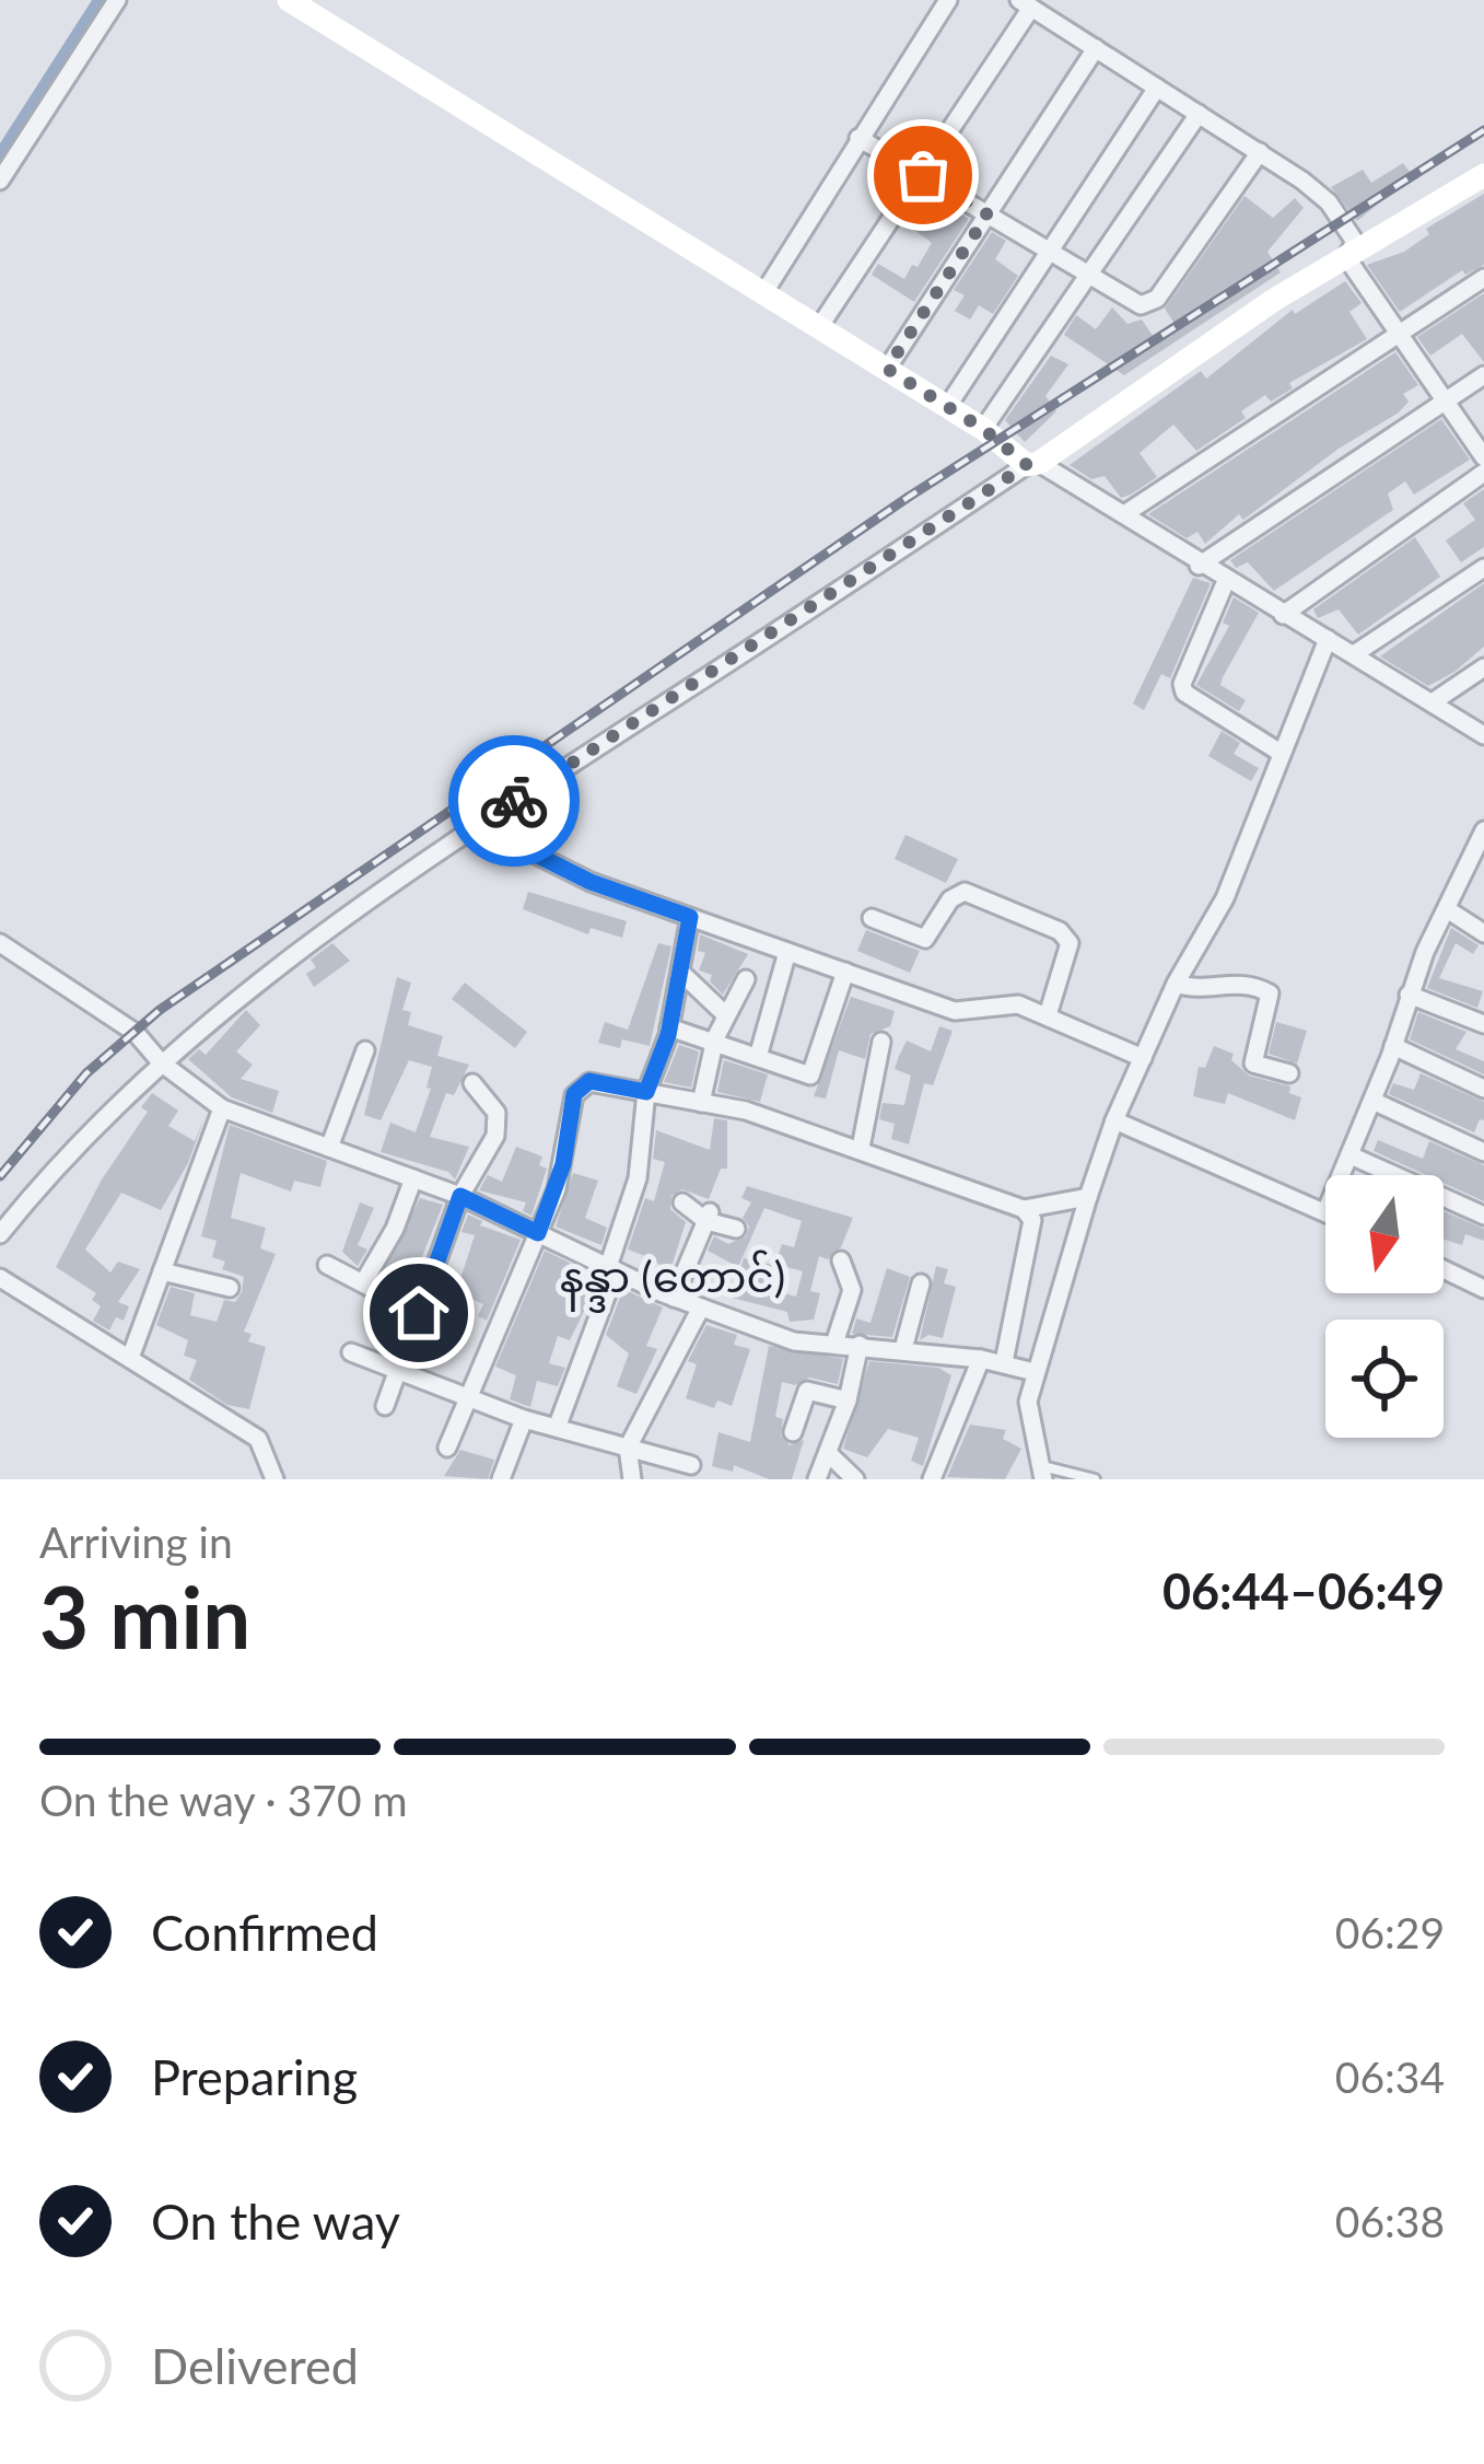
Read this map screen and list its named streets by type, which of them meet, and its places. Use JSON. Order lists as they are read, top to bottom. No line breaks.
{"districts":["နန္ဒာ (တောင်)"],"north":"bottom","page":{"heading":["3 min","Arriving in","06:44–06:49"],"bar":"On the way · 370 m","list":[["Confirmed","06:29"],["Preparing","06:34"],["On the way","06:38"],"Delivered"]}}
